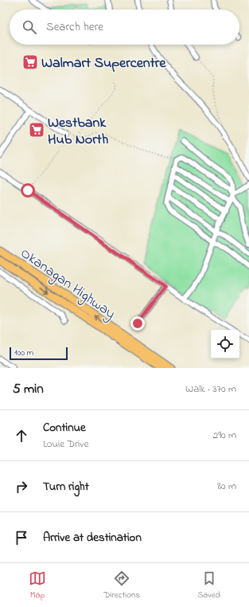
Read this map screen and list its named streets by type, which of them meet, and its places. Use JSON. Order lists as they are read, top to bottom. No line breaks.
{"streets":{"highway":["Okanagan Highway"]},"places":{"supermarket":["Walmart Supercentre","Westbank Hub North"]},"scale_bar":"100 m","page":{"search":"Search here","scale":"100 m","heading":["5 min","Walk · 370 m"],"list":[["Continue","Louie Drive","290 m"],["Turn right","80 m"],"Arrive at destination"],"nav":["Map","Directions","Saved"]}}
